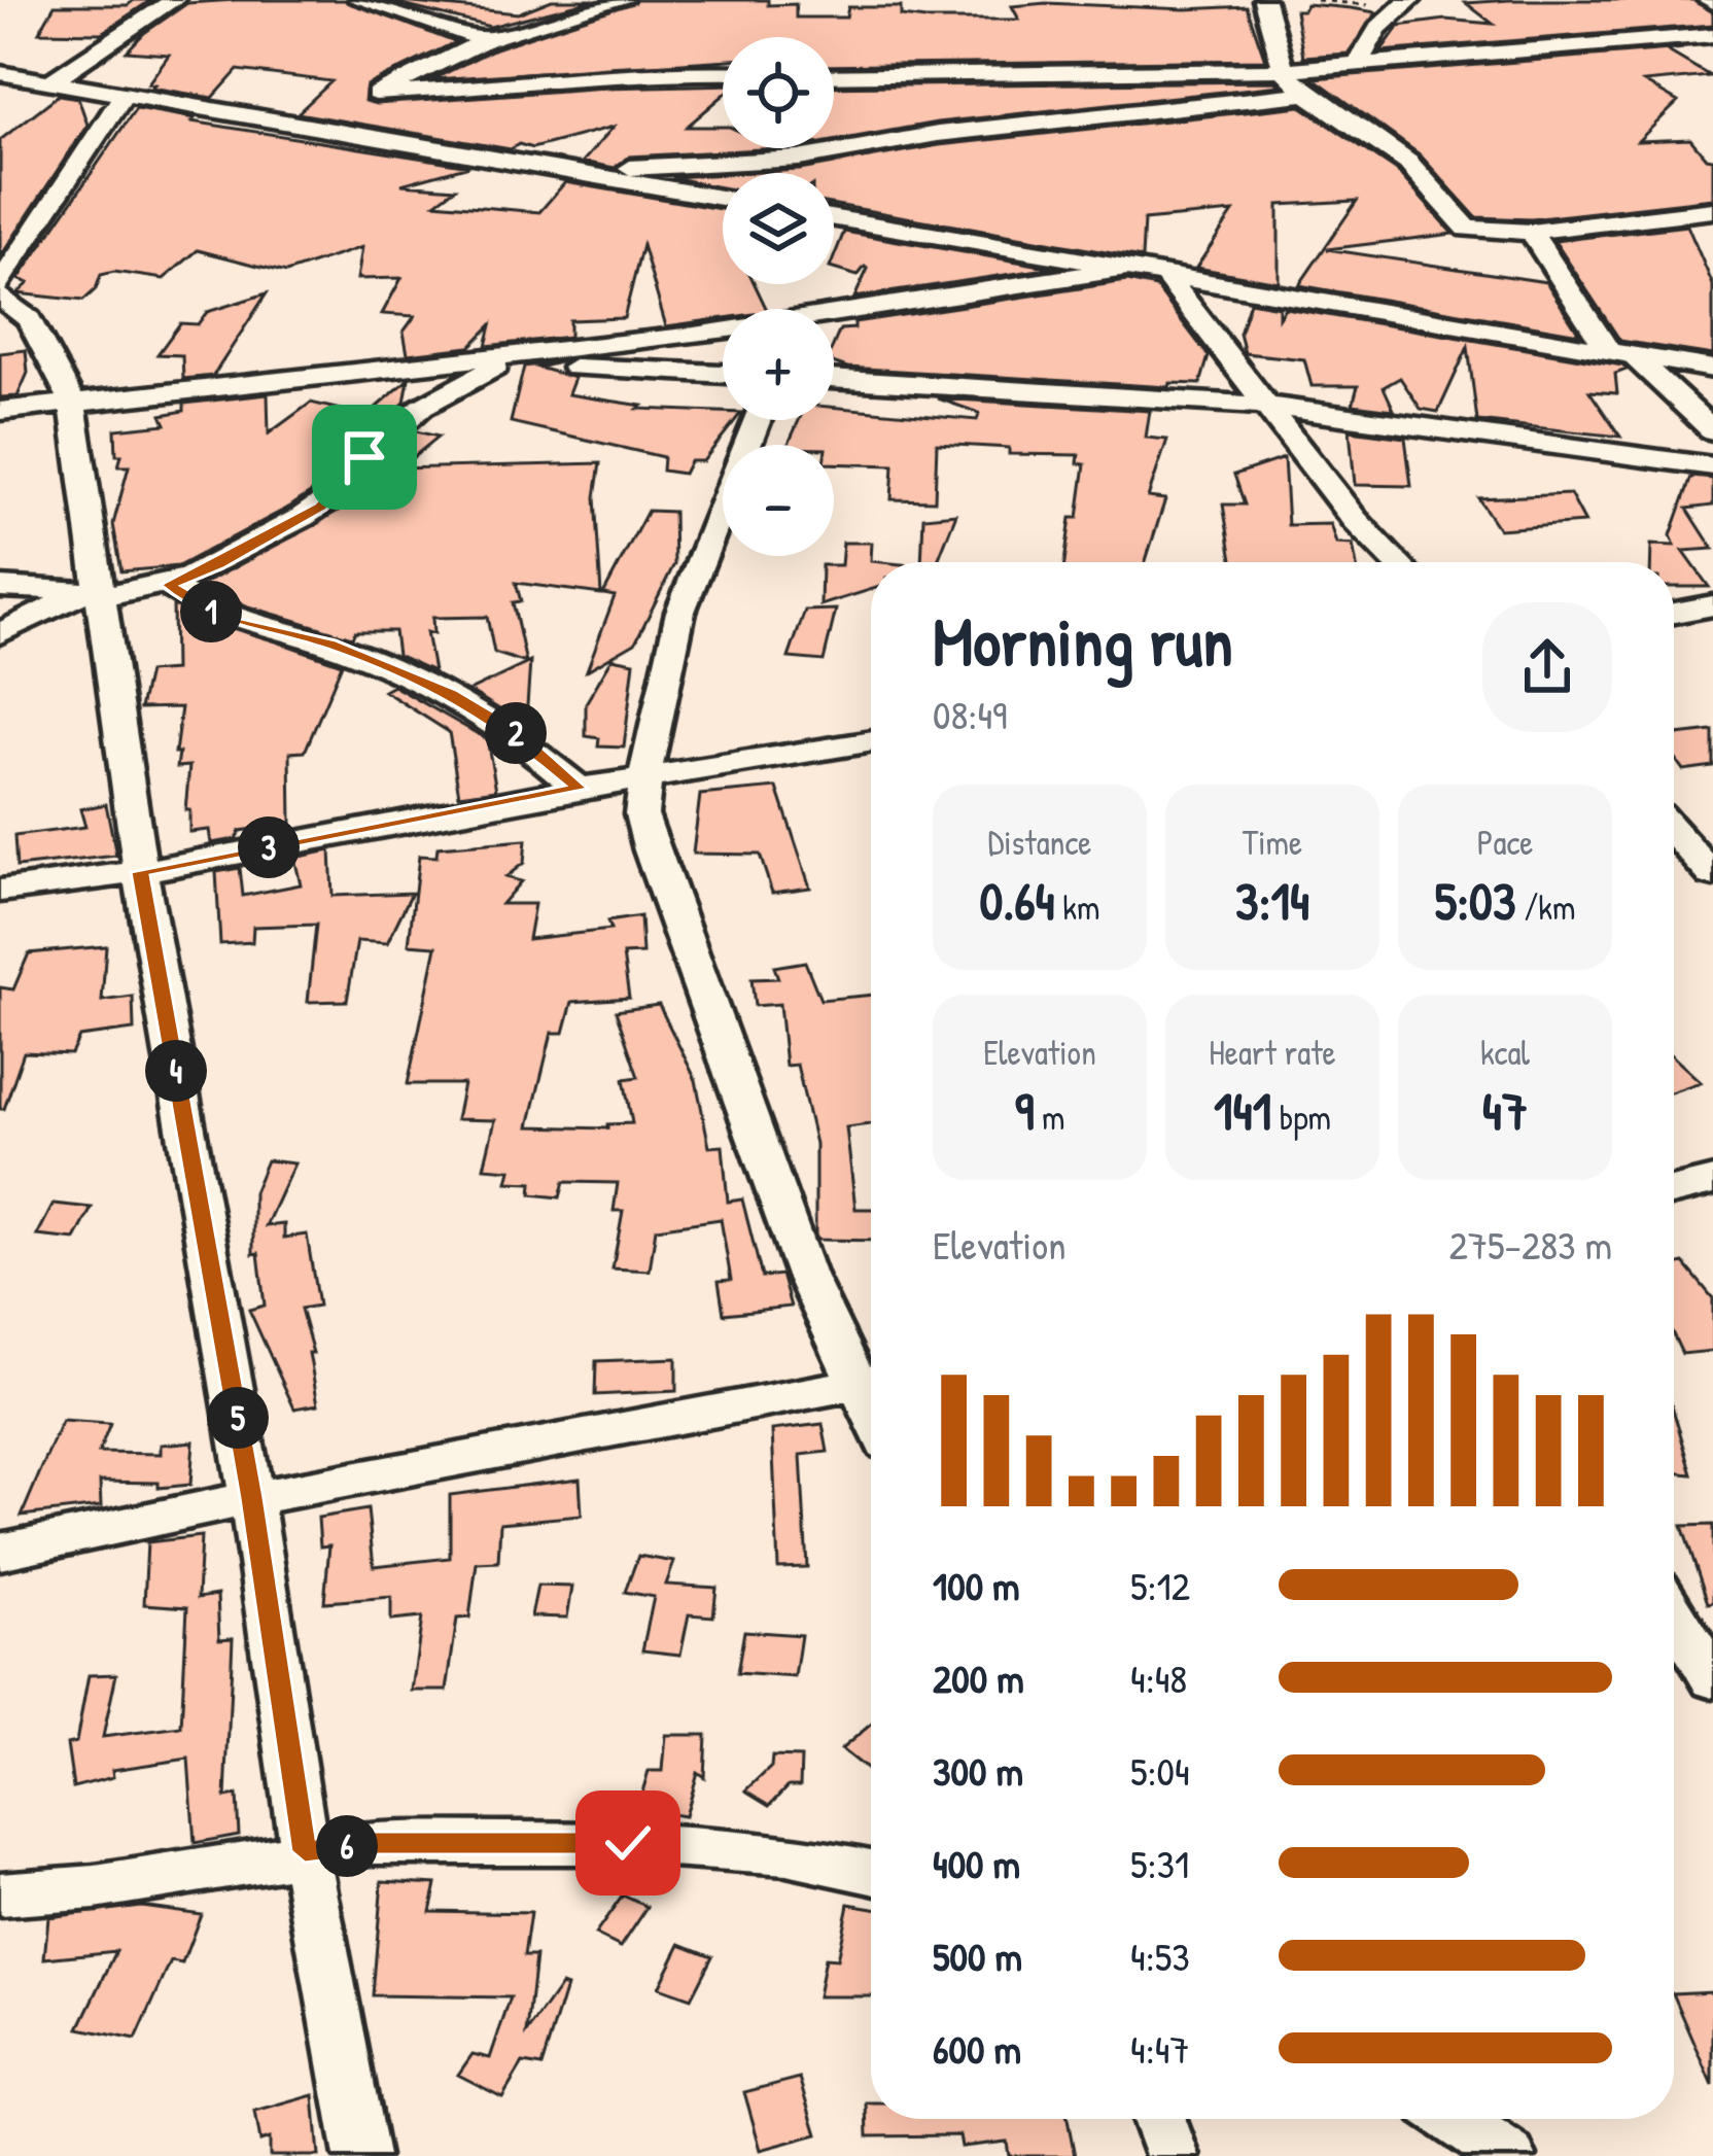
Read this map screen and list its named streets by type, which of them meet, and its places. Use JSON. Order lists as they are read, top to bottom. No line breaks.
{"page":{"map_buttons":["+","−"],"heading":["Morning run","08:49"],"pins":["1","2","3","4","5","6"],"stats":[["Distance","0.64 km"],["Time","3:14"],["Pace","5:03 /km"],["Elevation","9 m"],["Heart rate","141 bpm"],["kcal","47"]],"chart":["Elevation","275–283 m"],"list":[{"name":"100 m","note":"5:12"},{"name":"200 m","note":"4:48"},{"name":"300 m","note":"5:04"},{"name":"400 m","note":"5:31"},{"name":"500 m","note":"4:53"},{"name":"600 m","note":"4:47"}]}}
